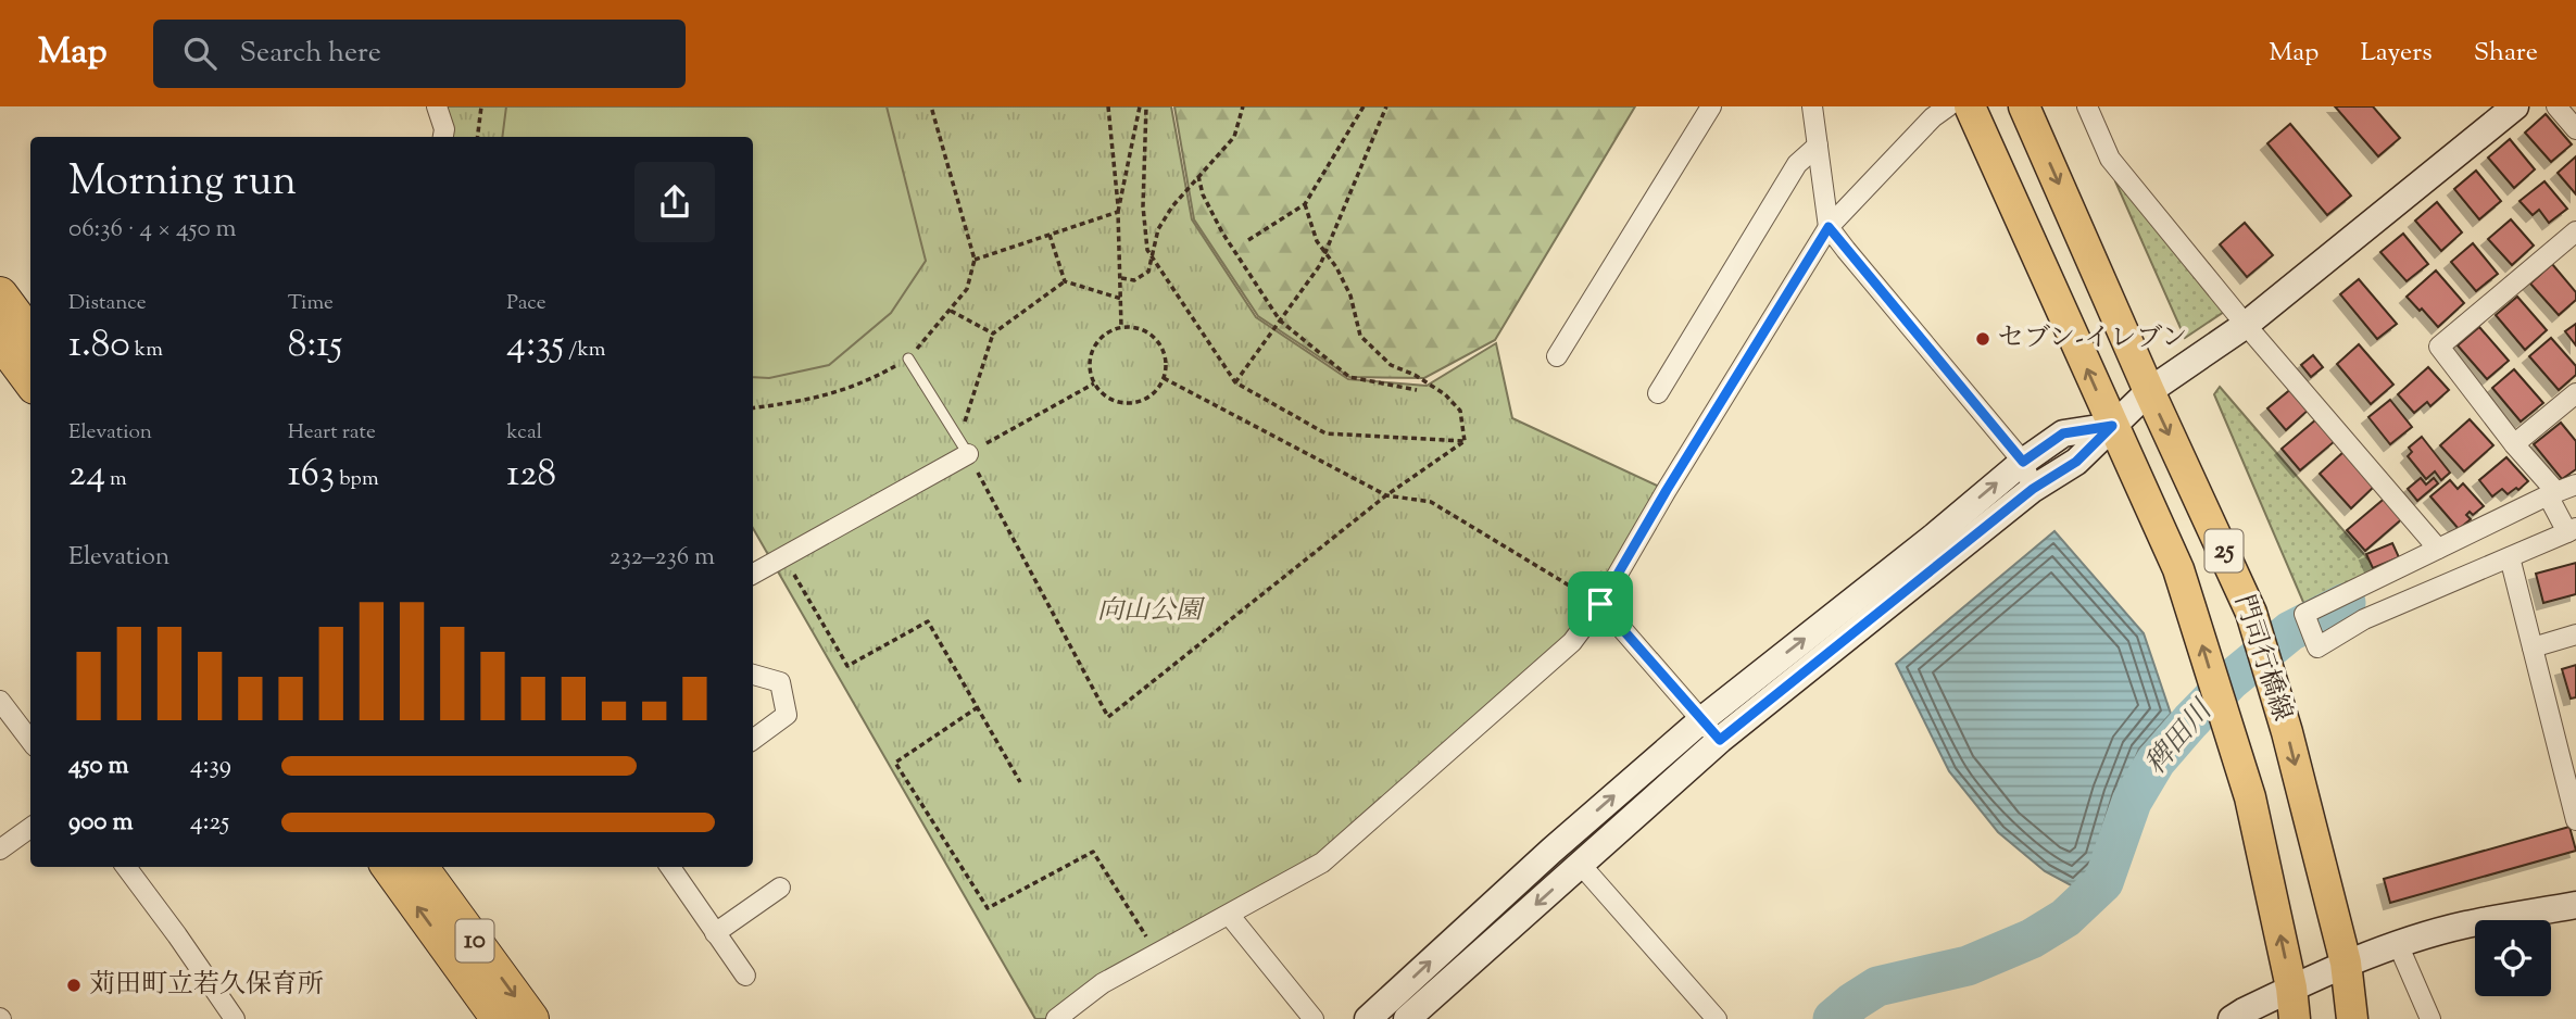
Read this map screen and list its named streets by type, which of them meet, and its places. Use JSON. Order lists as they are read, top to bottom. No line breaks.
{"streets":{"highway":["10"],"main road":["25","門司行橋線"]},"water":["稗田川"],"parks":["向山公園"],"places":["セブン-イレブン","苅田町立若久保育所"],"page":{"header":"Map","search":"Search here","nav":["Map","Layers","Share"],"heading":["Morning run","06:36 · 4 × 450 m"],"stats":[["Distance","1.80 km"],["Time","8:15"],["Pace","4:35 /km"],["Elevation","24 m"],["Heart rate","163 bpm"],["kcal","128"]],"chart":["Elevation","232–236 m"],"list":[{"name":"450 m","note":"4:39"},{"name":"900 m","note":"4:25"}]}}
